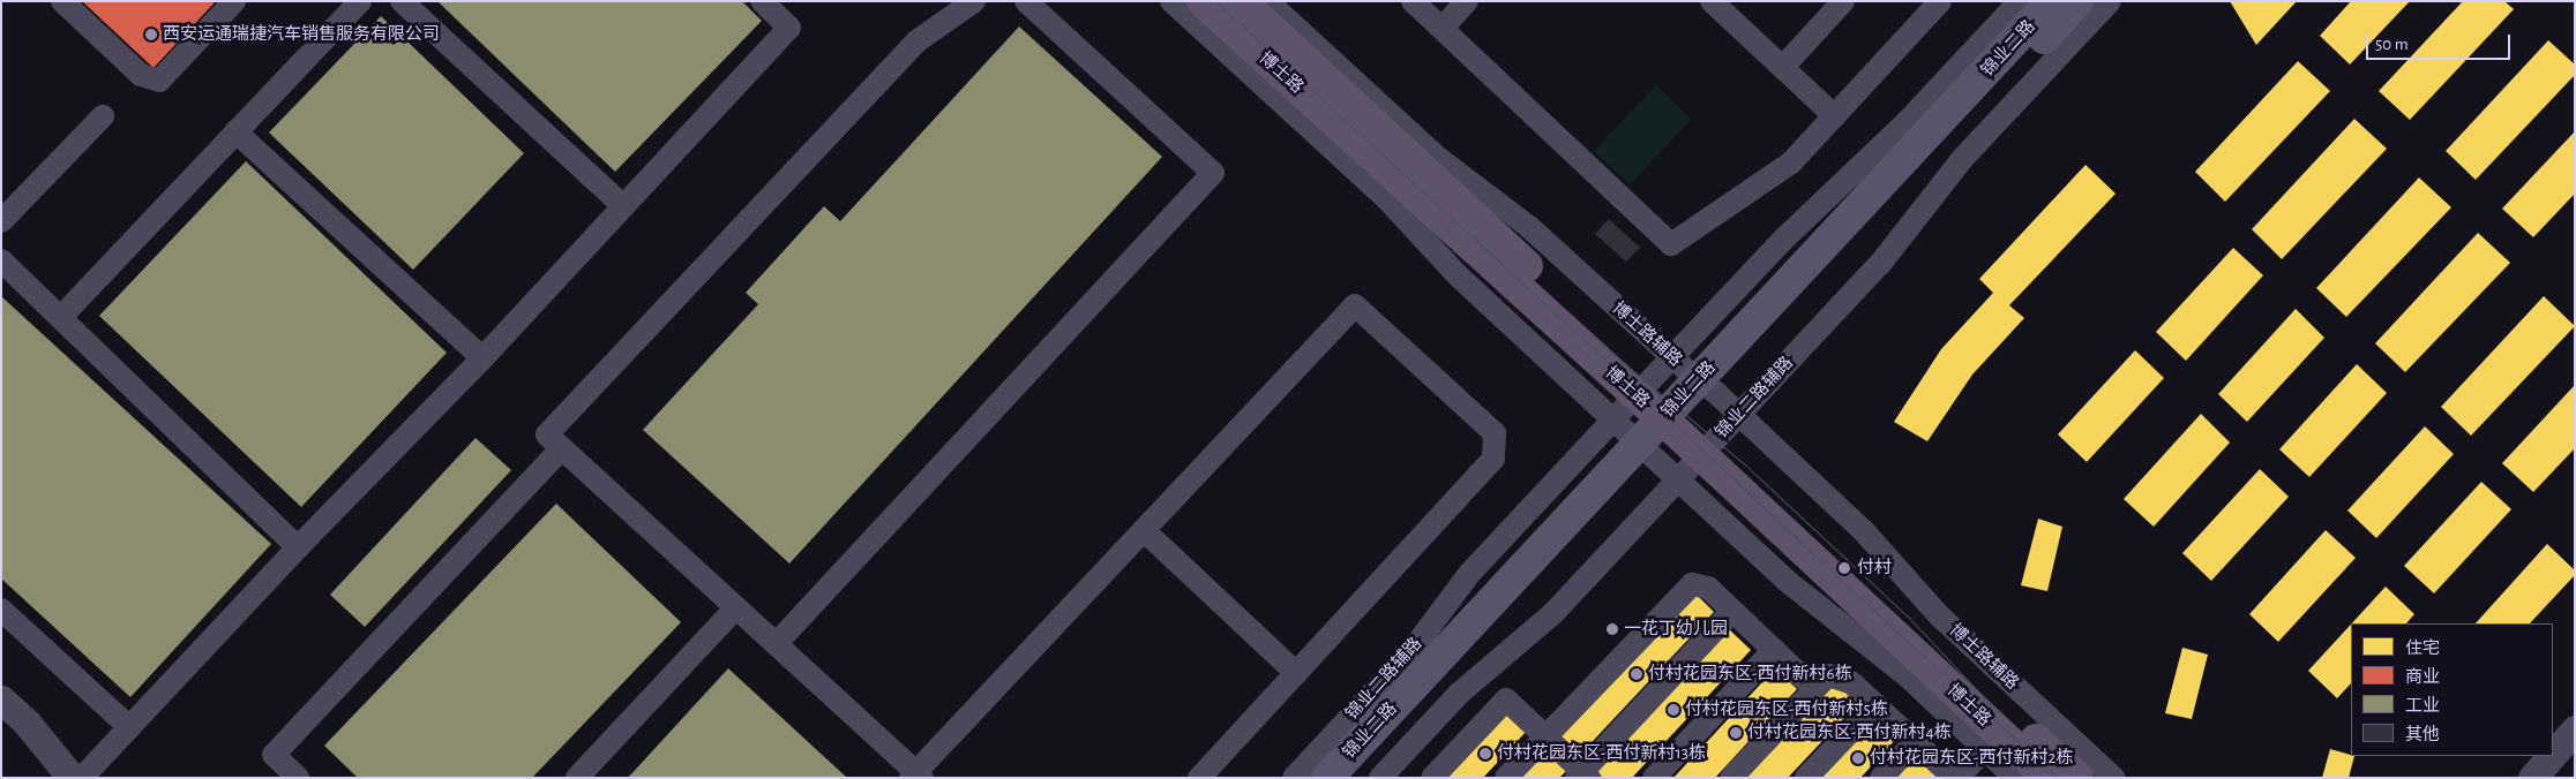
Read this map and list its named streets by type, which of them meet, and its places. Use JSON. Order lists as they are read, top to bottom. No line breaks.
{"streets":{"main road":["锦业二路","博士路"],"street":["博士路辅路","锦业二路辅路"]},"crossings":[["锦业二路","博士路"],["锦业二路","博士路辅路"],["博士路","锦业二路辅路"],["博士路辅路","锦业二路辅路"]],"places":["西安运通瑞捷汽车销售服务有限公司","付村","一花丁幼儿园","付村花园东区-西付新村6栋","付村花园东区-西付新村5栋","付村花园东区-西付新村4栋","付村花园东区-西付新村13栋","付村花园东区-西付新村2栋"],"legend":["住宅","商业","工业","其他"],"scale_bar":"50 m"}
